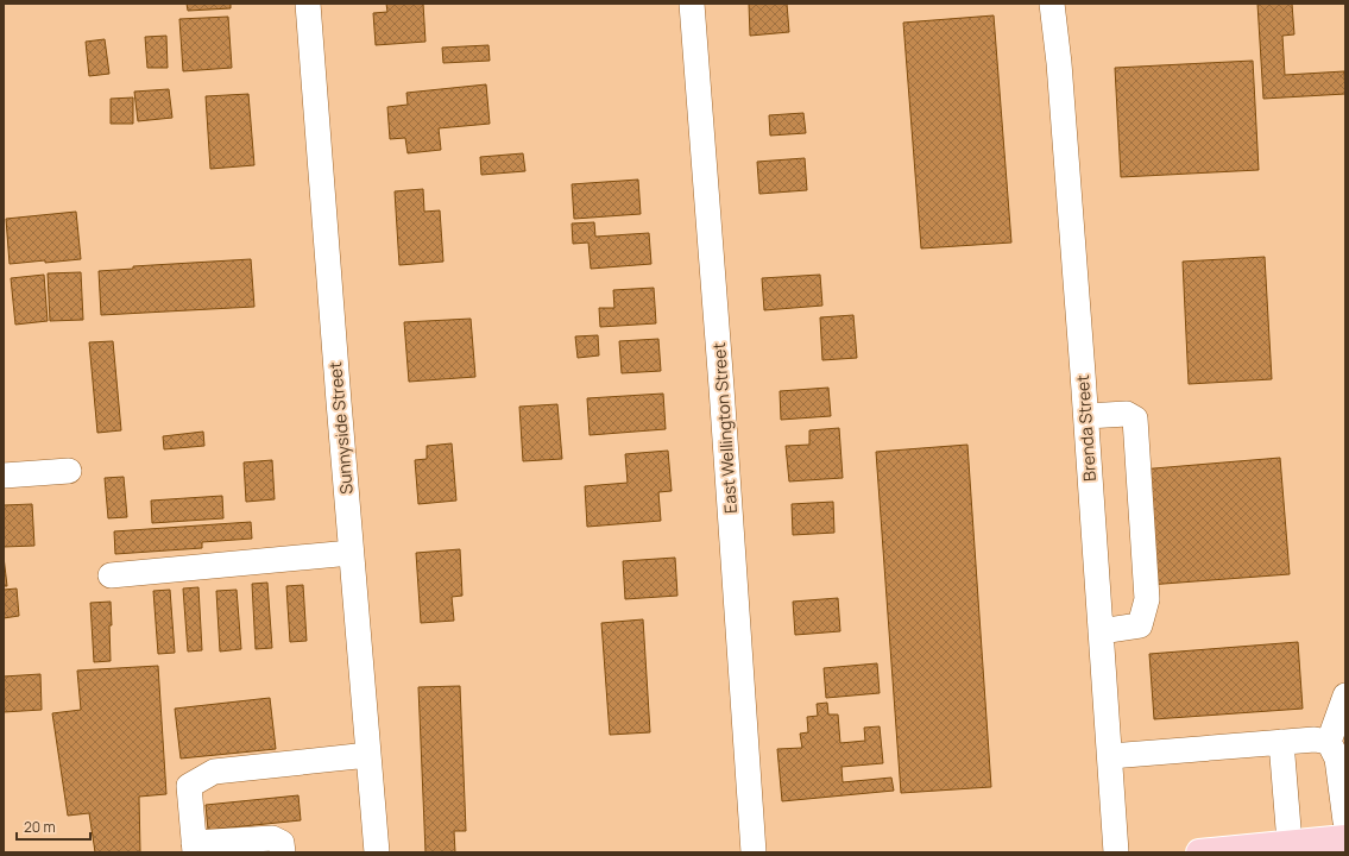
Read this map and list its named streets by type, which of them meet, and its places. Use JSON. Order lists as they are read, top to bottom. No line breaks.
{"streets":{"street":["Sunnyside Street","East Wellington Street","Brenda Street"]},"scale_bar":"20 m"}
